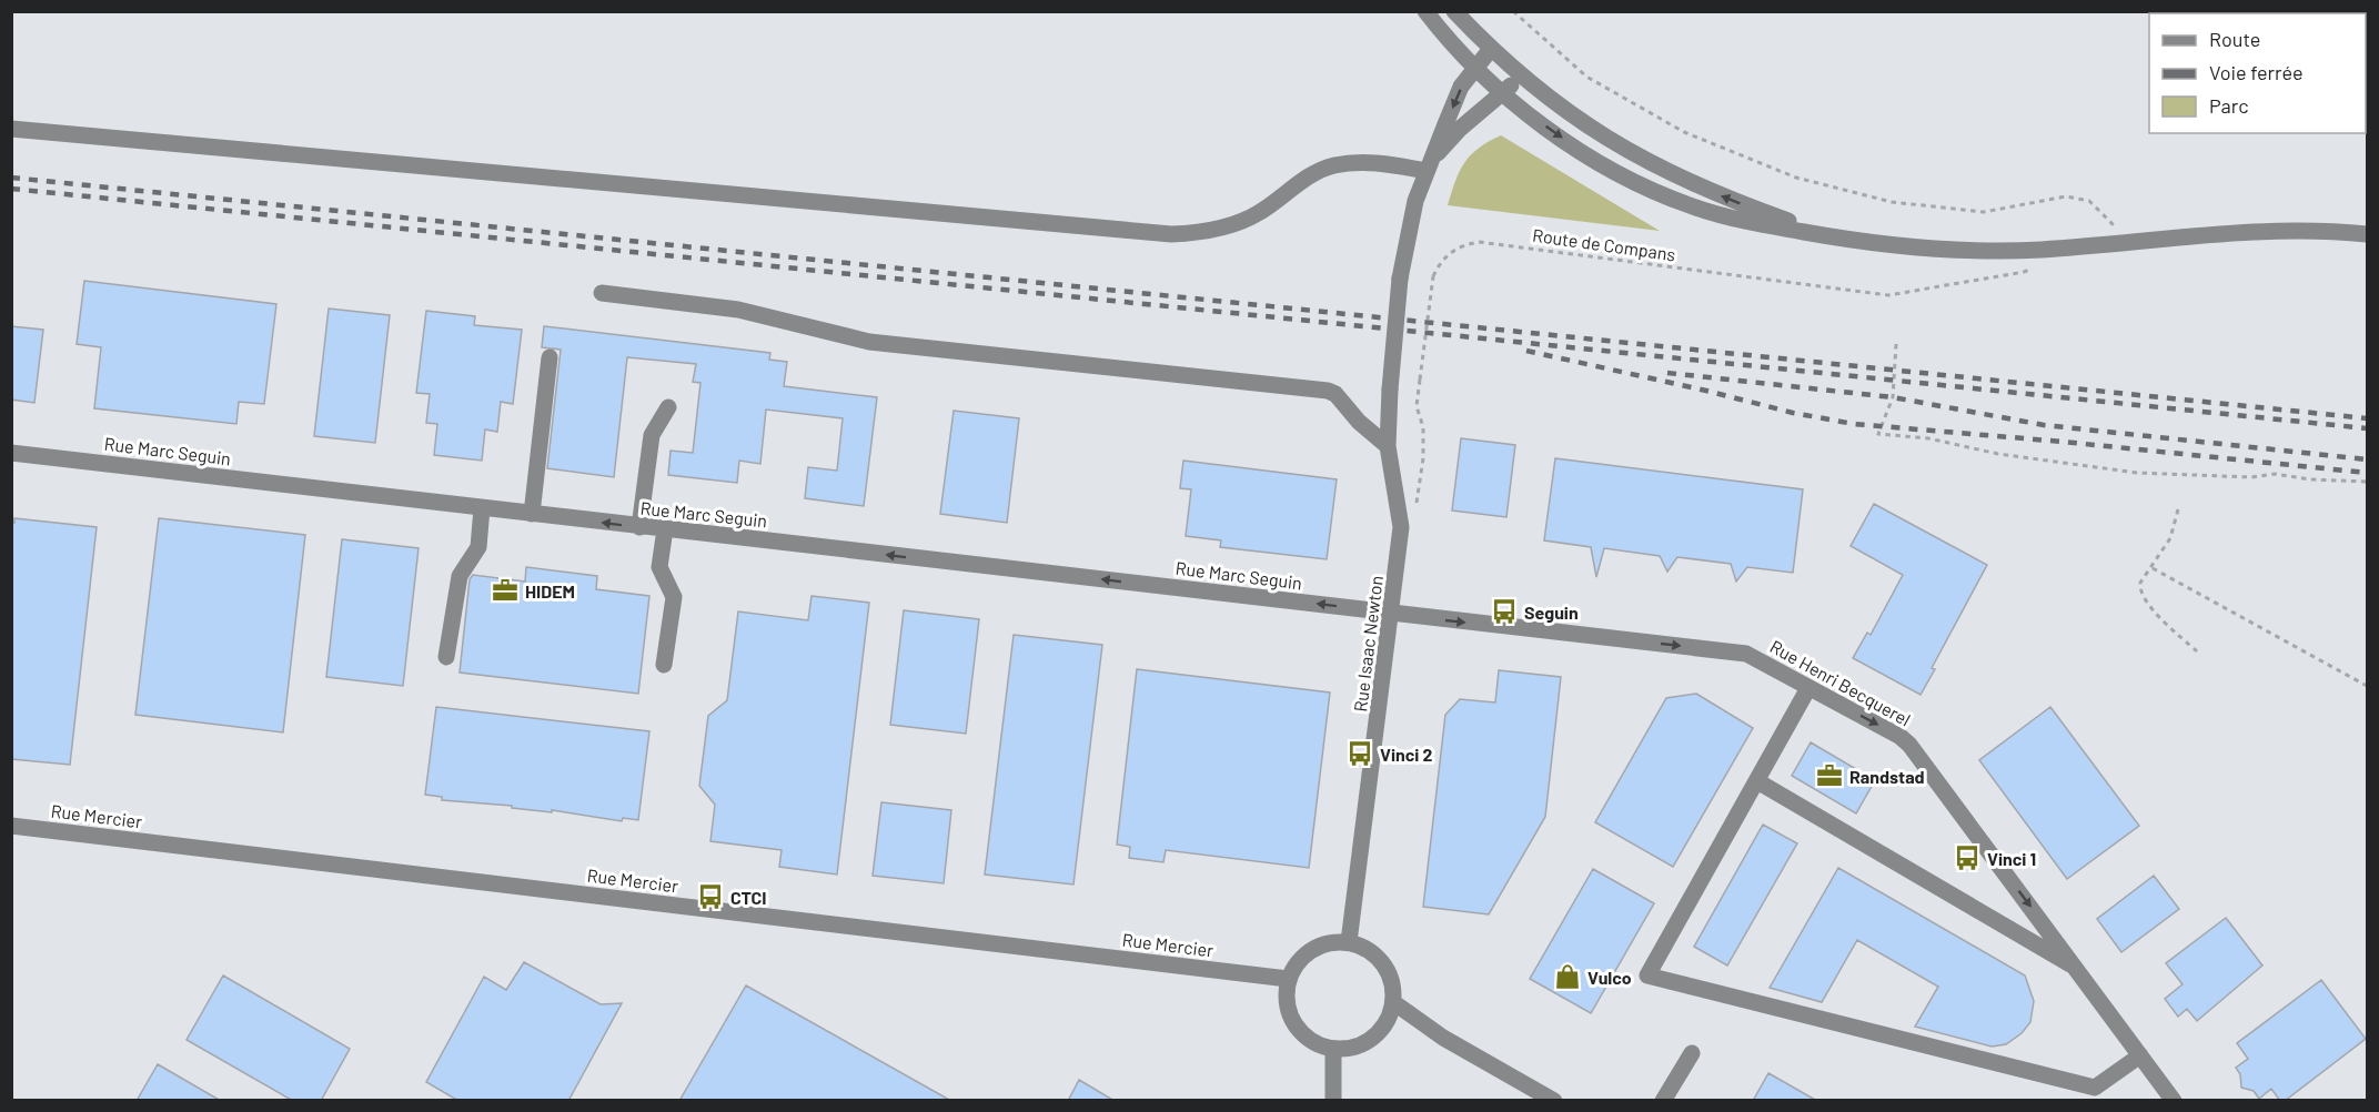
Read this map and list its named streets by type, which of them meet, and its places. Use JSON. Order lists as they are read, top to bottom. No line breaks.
{"streets":{"street":["Rue Marc Seguin","Rue Isaac Newton","Rue Henri Becquerel","Rue Mercier"],"path":["Route de Compans"]},"crossings":[["Route de Compans","Rue Isaac Newton"],["Rue Marc Seguin","Rue Isaac Newton"],["Rue Marc Seguin","Rue Henri Becquerel"],["Rue Isaac Newton","Rue Henri Becquerel"],["Rue Isaac Newton","Rue Mercier"]],"one_way":["Rue Marc Seguin"],"places":{"office":["HIDEM","Randstad"],"bus stop":["Seguin","Vinci 2","Vinci 1","CTCI"],"shop":["Vulco"]},"legend":["Route","Voie ferrée","Parc"]}
